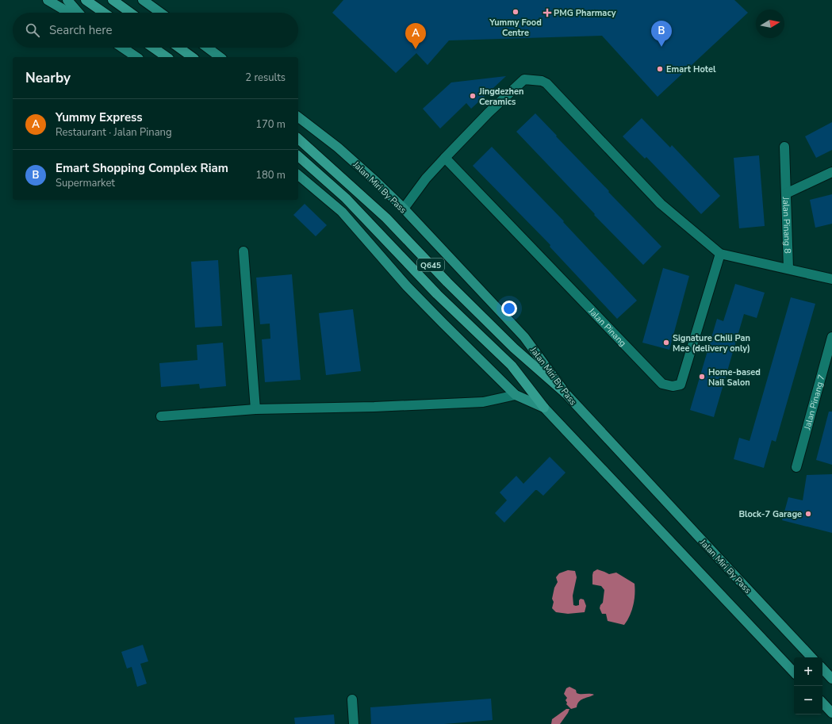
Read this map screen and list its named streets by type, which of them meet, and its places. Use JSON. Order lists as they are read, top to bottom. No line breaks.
{"streets":{"highway":["Q645"],"main road":["Jalan Miri By Pass"],"street":["Jalan Pinang 8","Jalan Pinang","Jalan Pinang 7"]},"crossings":[["Jalan Miri By Pass","Q645"]],"places":{"other":["Yummy Food Centre","Emart Hotel","Jingdezhen Ceramics","Signature Chili Pan Mee (delivery only)","Home-based Nail Salon","Block-7 Garage"],"health":["PMG Pharmacy"]},"north":"right","page":{"search":"Search here","pins":["B","A"],"heading":["Nearby","2 results"],"list":[{"mark":"A","name":"Yummy Express","note":"Restaurant · Jalan Pinang","value":"170 m"},{"mark":"B","name":"Emart Shopping Complex Riam","note":"Supermarket","value":"180 m"}],"map_buttons":["+","−"]}}
